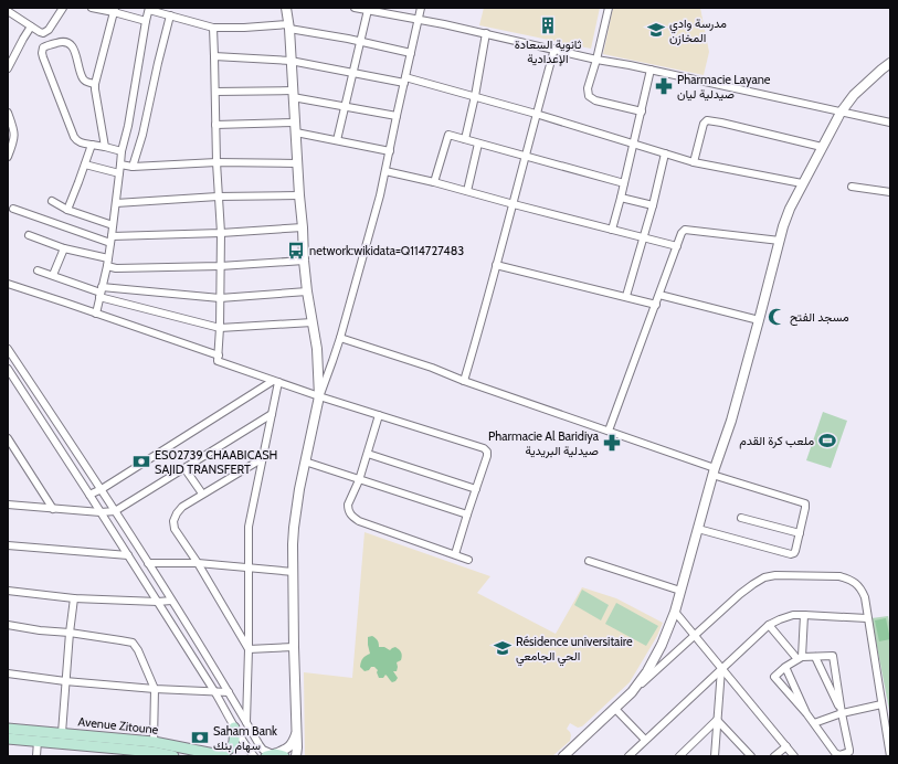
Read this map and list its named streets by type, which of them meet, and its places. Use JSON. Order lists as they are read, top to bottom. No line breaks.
{"streets":{"main road":["Avenue Zitoune"]},"places":{"building":["ثانوية السعادة الإعدادية"],"school or university":["مدرسة وادي المخازن","Résidence universitaire الحي الجامعي"],"pharmacy":["Pharmacie Layane صيدلية ليان","Pharmacie Al Baridiya صيدلية البريدية"],"bus stop":["network:wikidata=Q114727483"],"mosque":["مسجد الفتح"],"sports":["ملعب كرة القدم"],"bank":["ES02739 CHAABICASH SAJID TRANSFERT","Saham Bank سهام بنك"]}}
